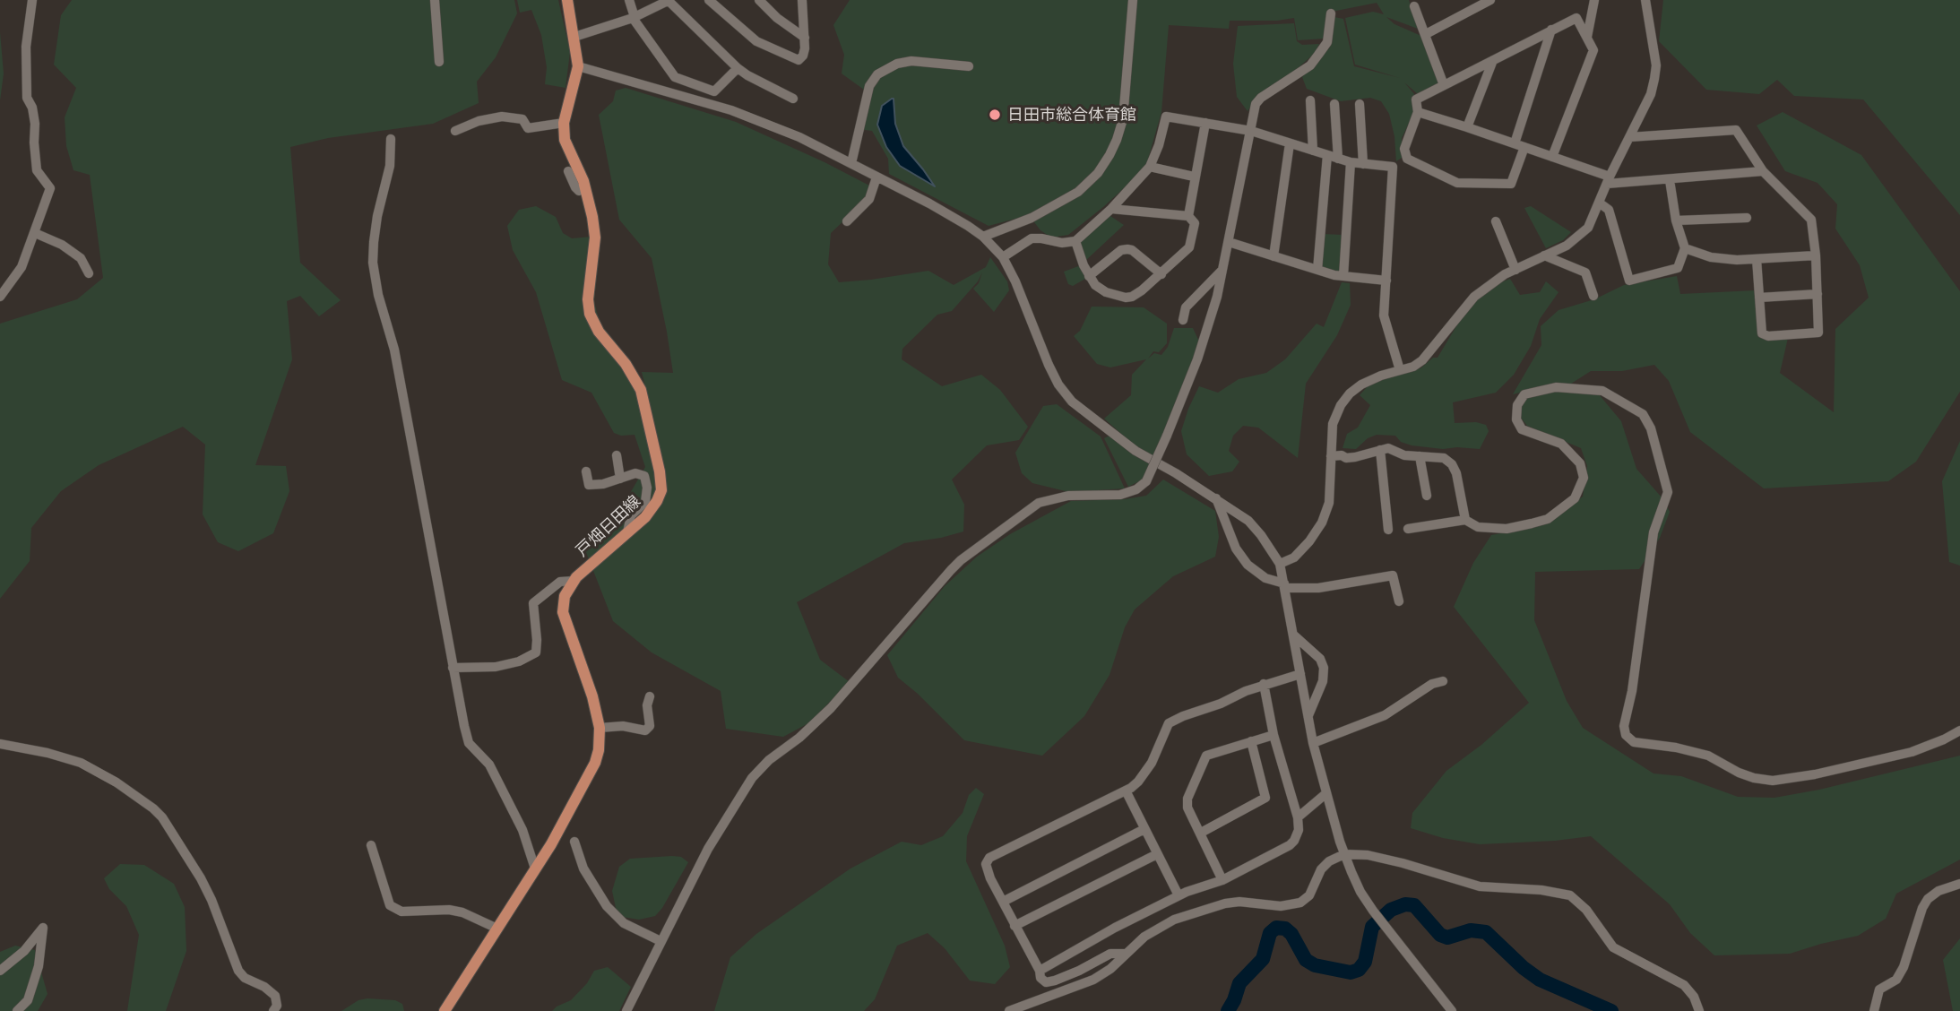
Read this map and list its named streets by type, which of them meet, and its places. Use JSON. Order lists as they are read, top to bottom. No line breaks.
{"streets":{"main road":["戸畑日田線"]},"places":["日田市総合体育館"]}
